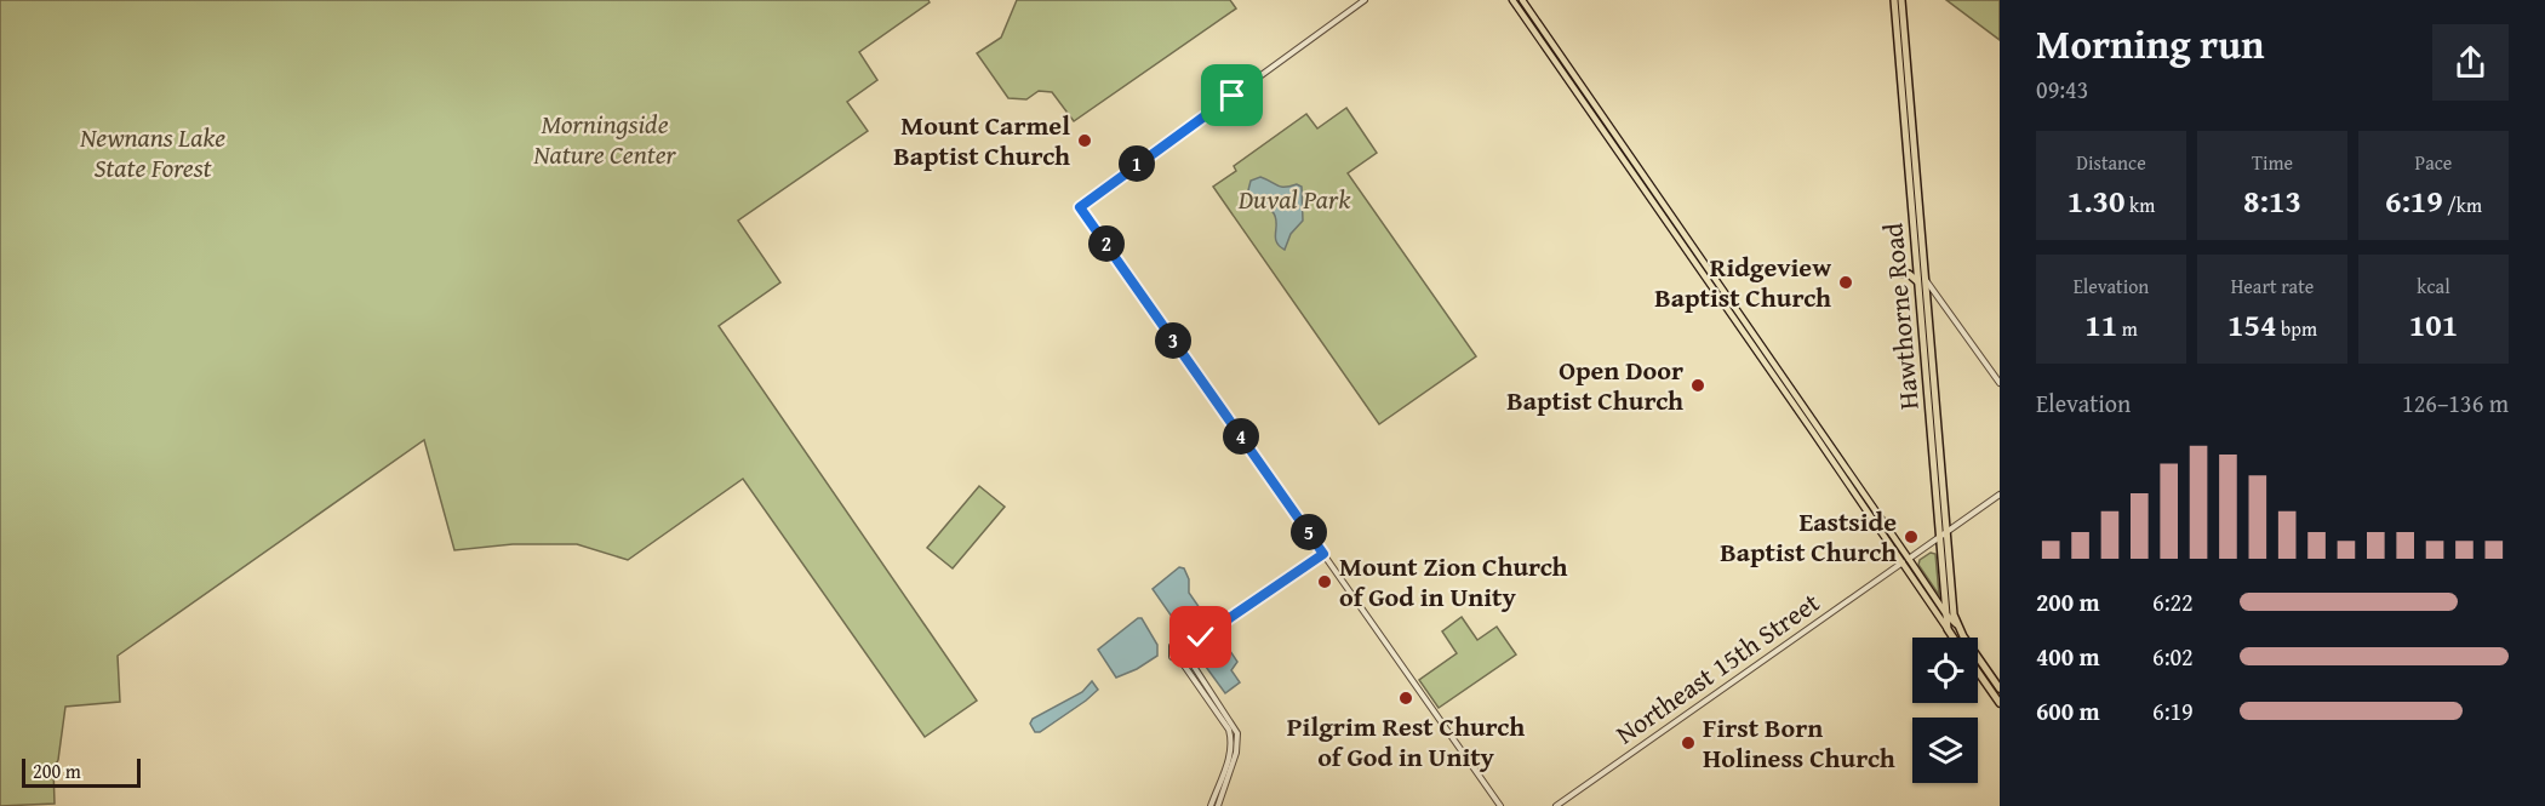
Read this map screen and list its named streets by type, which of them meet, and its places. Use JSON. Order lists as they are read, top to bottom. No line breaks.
{"streets":{"highway":["Hawthorne Road"],"street":["Northeast 15th Street"]},"parks":["Morningside Nature Center","Newnans Lake State Forest","Duval Park"],"places":["Mount Carmel Baptist Church","Ridgeview Baptist Church","Open Door Baptist Church","Eastside Baptist Church","Mount Zion Church of God in Unity","Pilgrim Rest Church of God in Unity","First Born Holiness Church"],"scale_bar":"200 m","page":{"heading":["Morning run","09:43"],"stats":[["Distance","1.30 km"],["Time","8:13"],["Pace","6:19 /km"],["Elevation","11 m"],["Heart rate","154 bpm"],["kcal","101"]],"pins":["1","2","3","4","5"],"chart":["Elevation","126–136 m"],"list":[{"name":"200 m","note":"6:22"},{"name":"400 m","note":"6:02"},{"name":"600 m","note":"6:19"}],"scale":"200 m"}}
